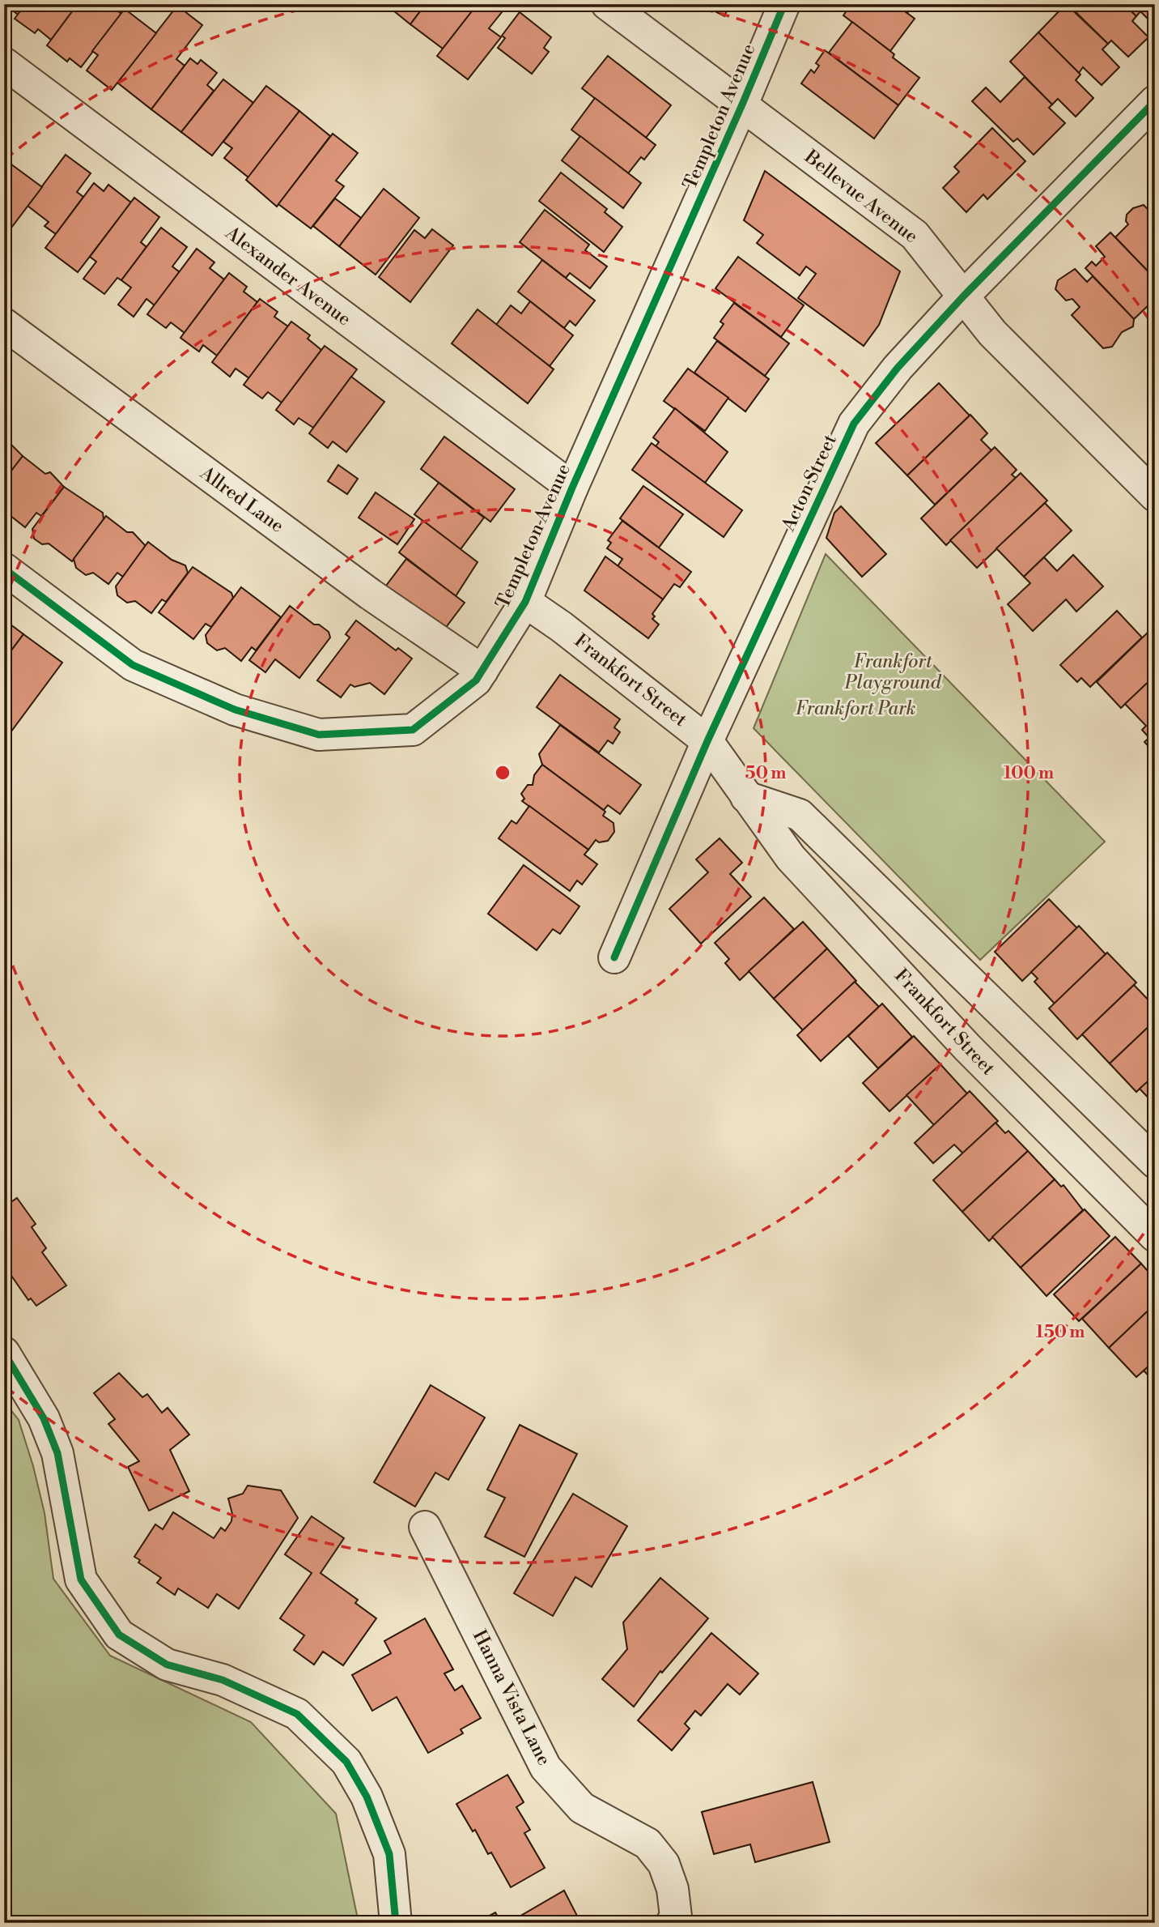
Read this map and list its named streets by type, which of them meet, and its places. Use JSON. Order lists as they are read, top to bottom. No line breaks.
{"streets":{"street":["Templeton Avenue","Bellevue Avenue","Alexander Avenue","Acton Street","Allred Lane","Frankfort Street","Hanna Vista Lane"]},"crossings":[["Templeton Avenue","Bellevue Avenue"],["Templeton Avenue","Alexander Avenue"],["Templeton Avenue","Allred Lane"],["Templeton Avenue","Frankfort Street"],["Bellevue Avenue","Acton Street"],["Acton Street","Frankfort Street"]],"parks":["Frankfort Playground","Frankfort Park"],"rings":["50 m","100 m","150 m"]}
